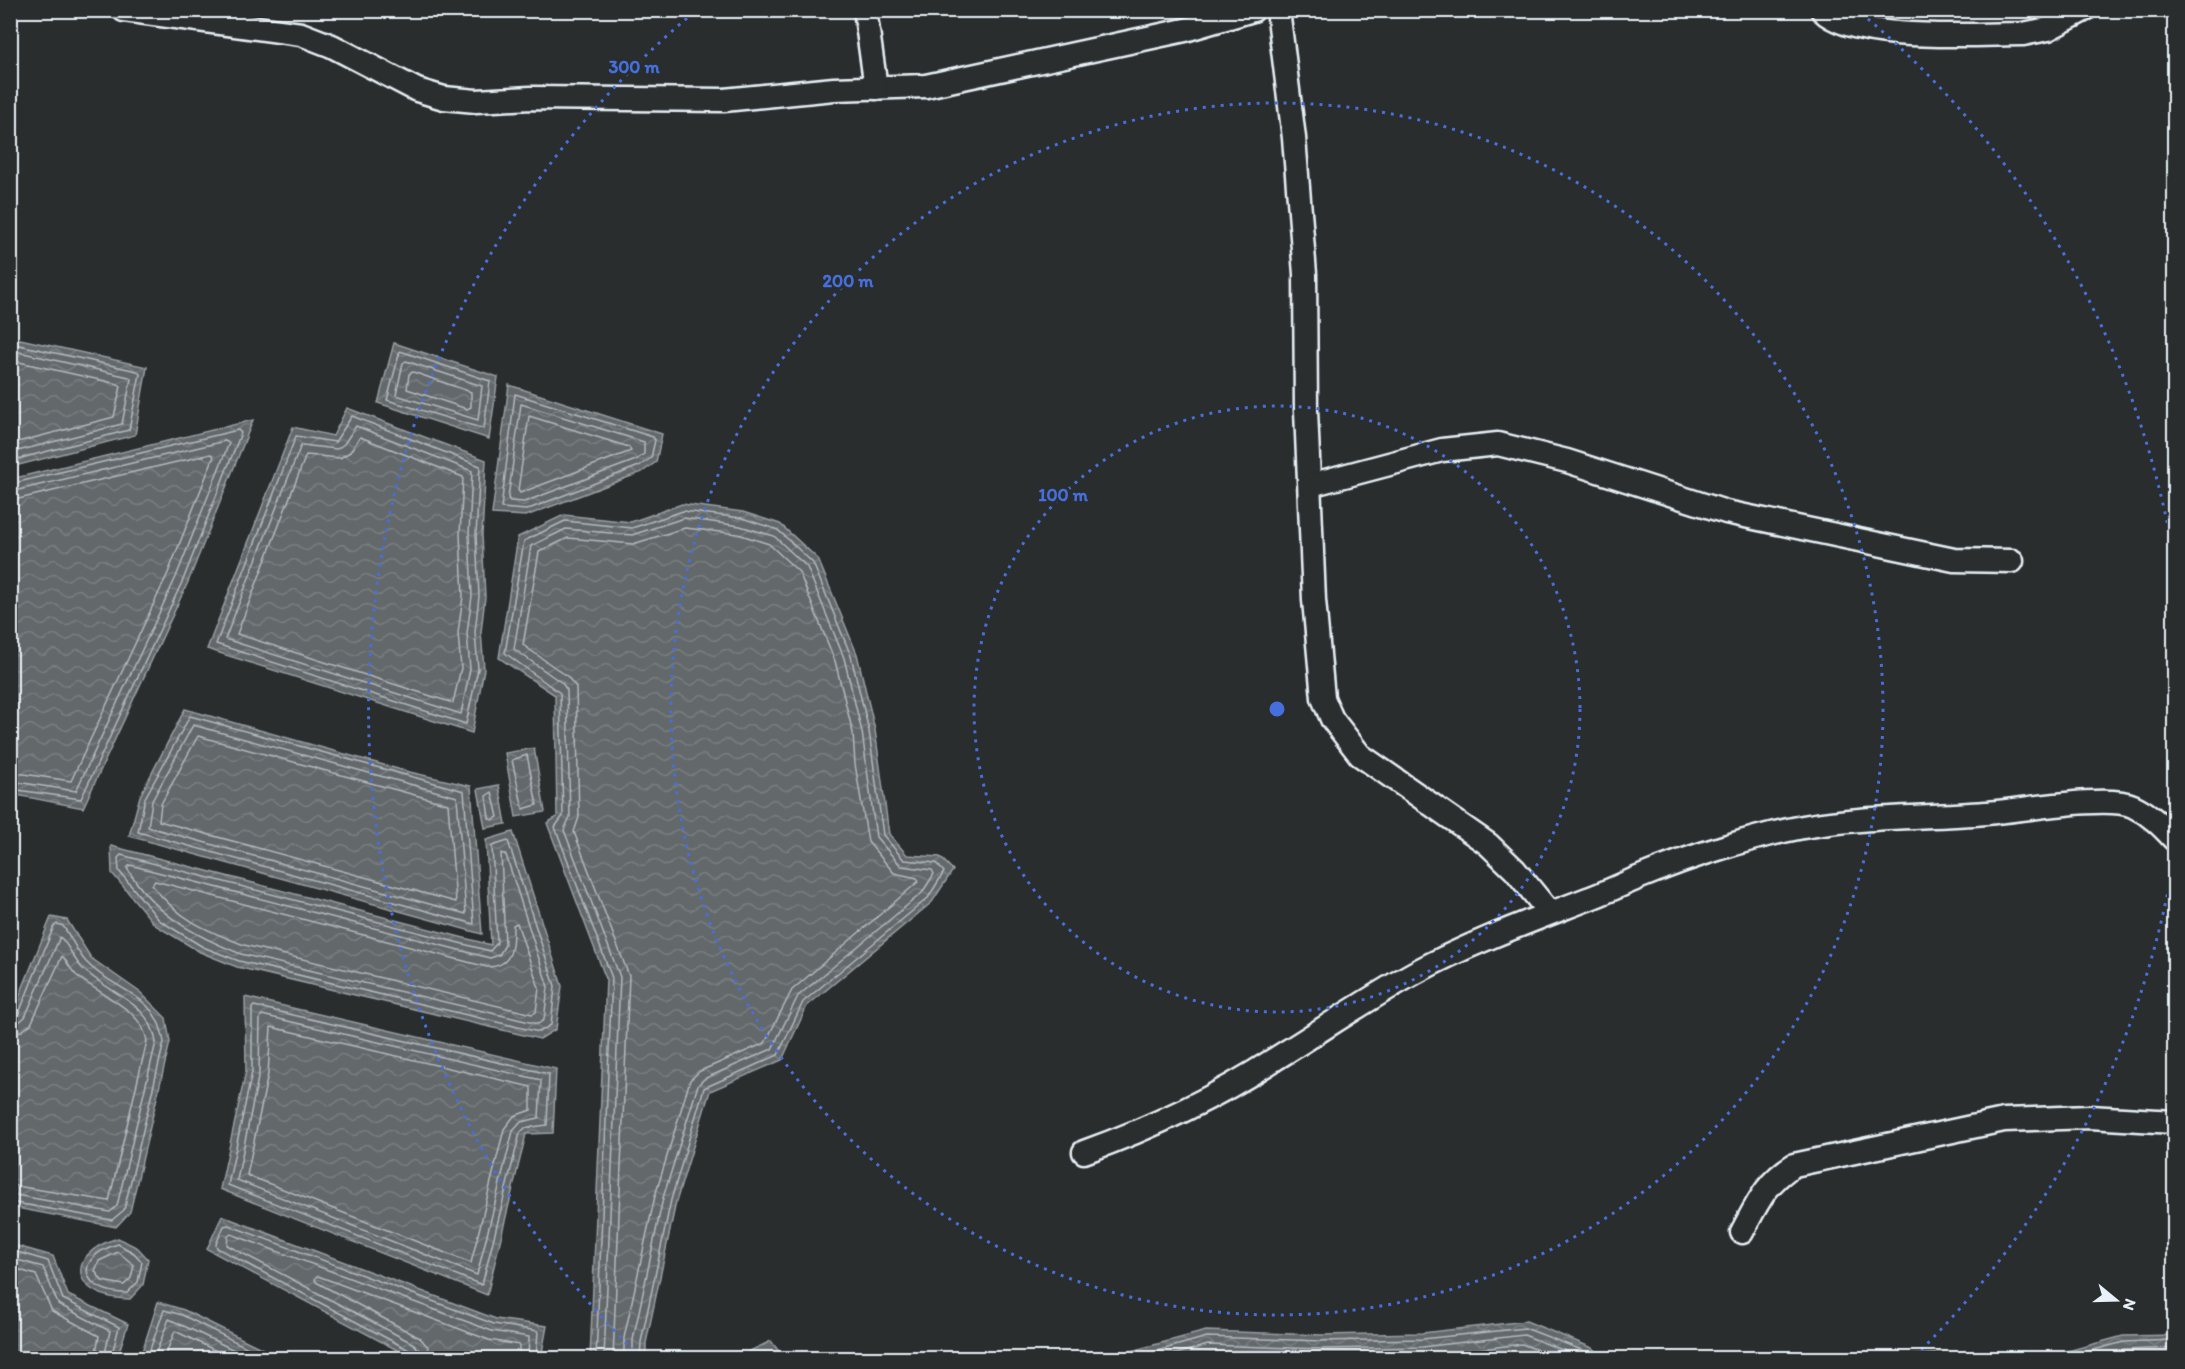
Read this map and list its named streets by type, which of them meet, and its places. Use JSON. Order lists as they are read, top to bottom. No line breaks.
{"north":"right","rings":["300 m","200 m","100 m"]}
